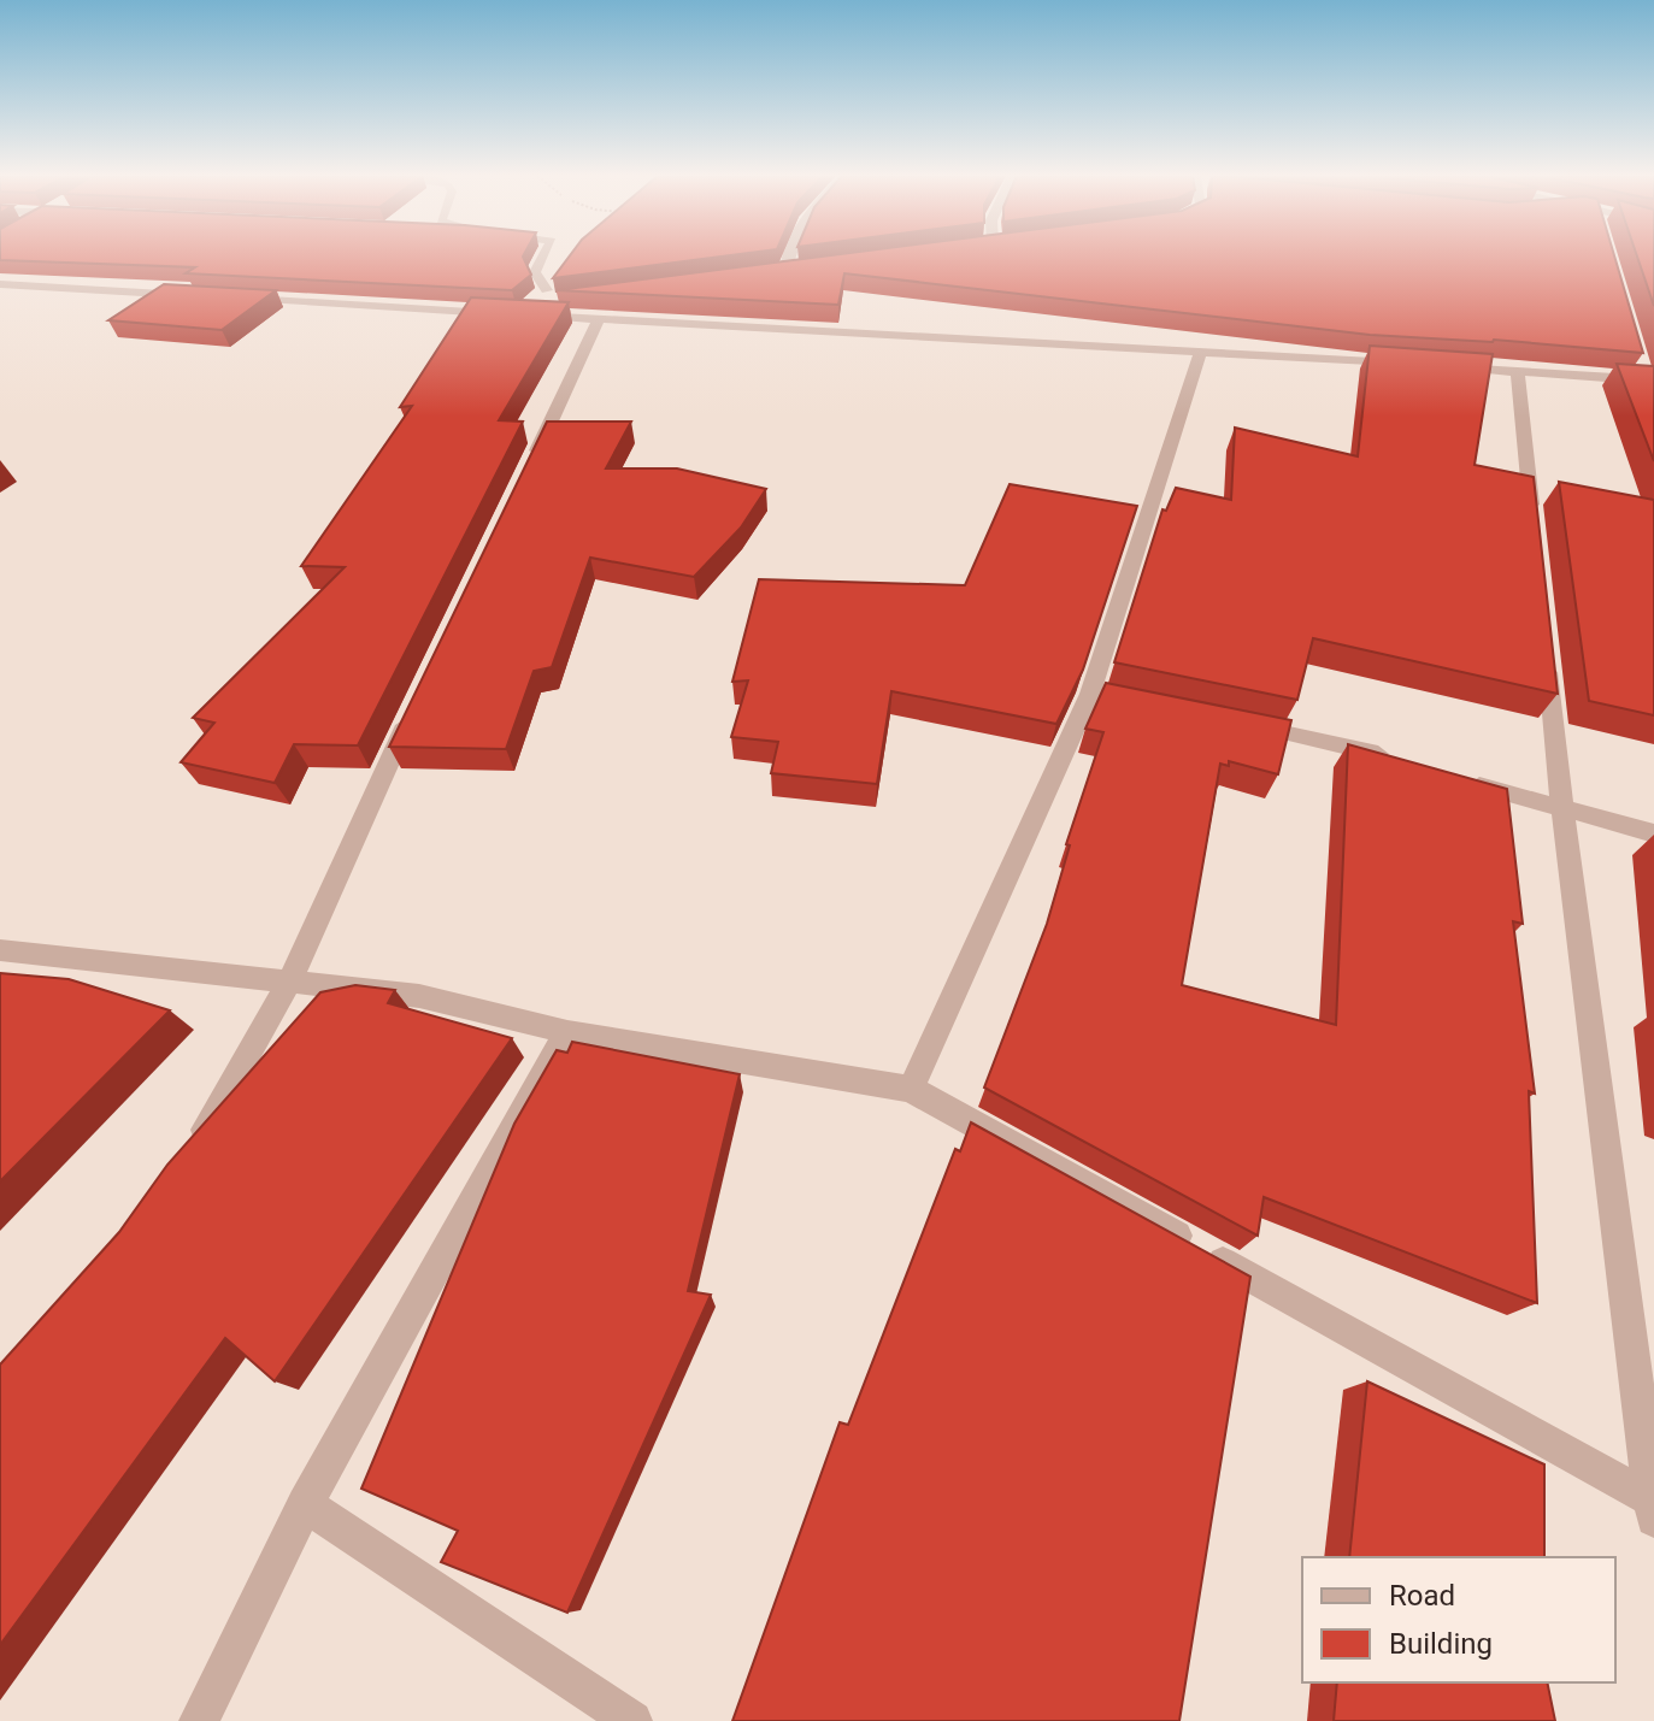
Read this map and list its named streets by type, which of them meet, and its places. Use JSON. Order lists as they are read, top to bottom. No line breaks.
{"legend":["Road","Building"]}
